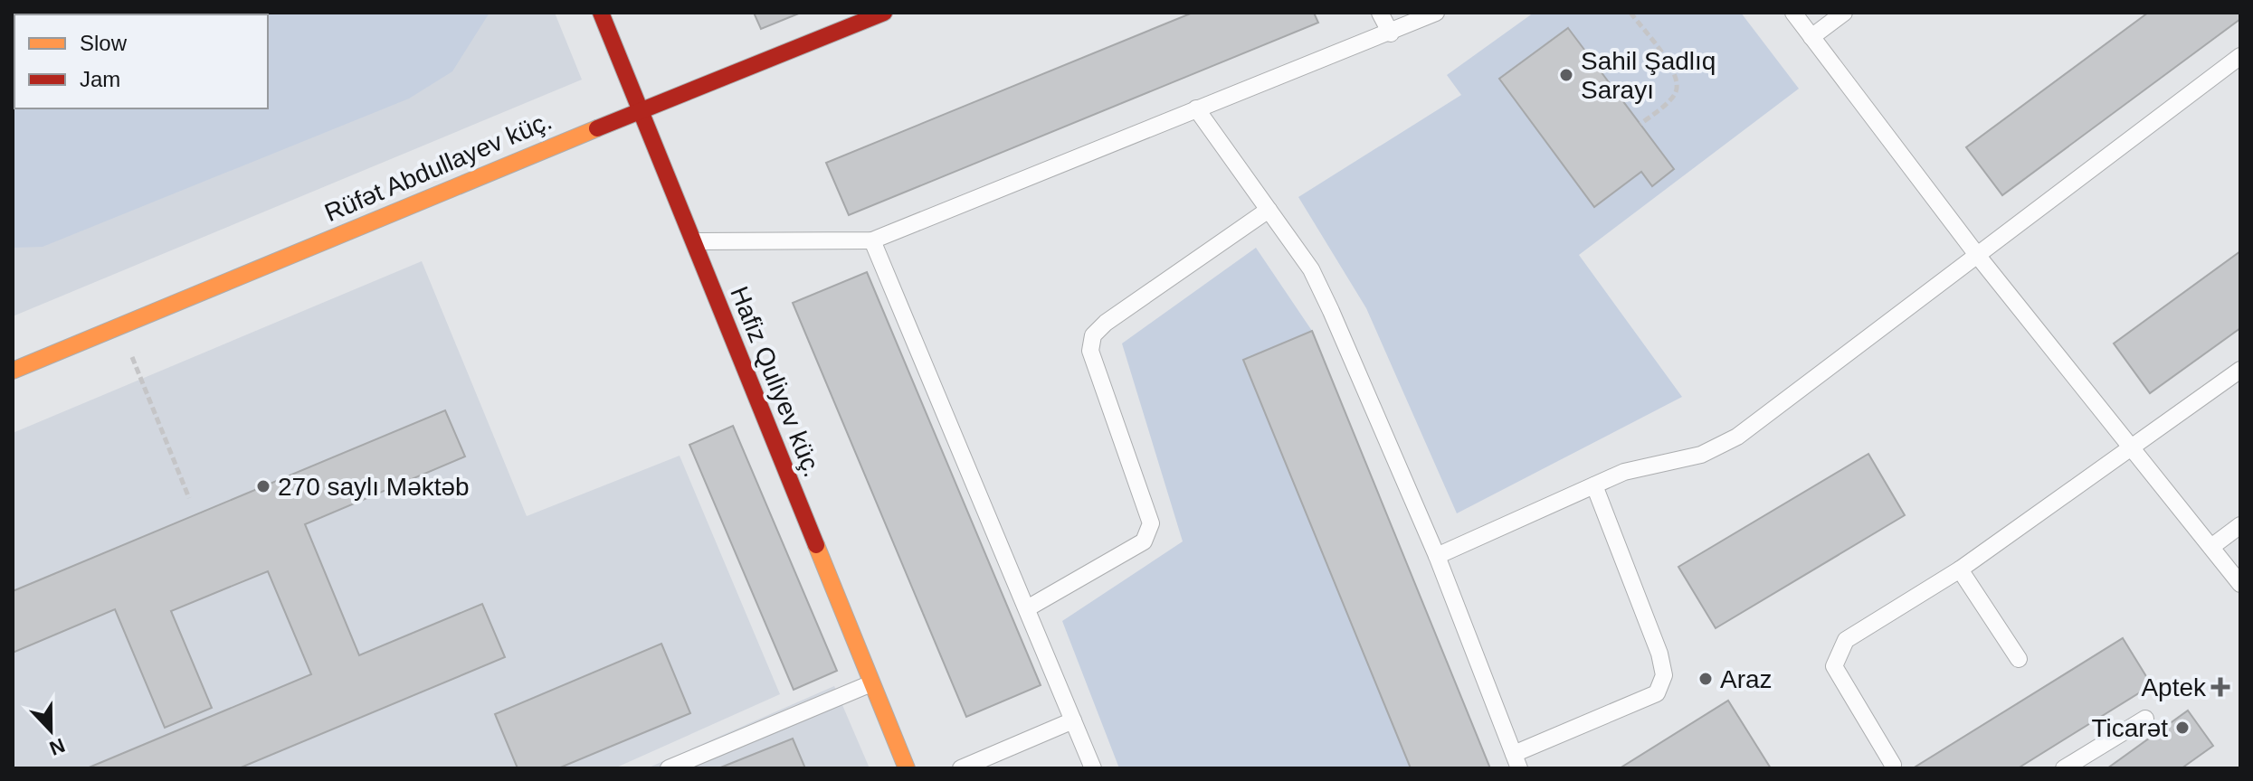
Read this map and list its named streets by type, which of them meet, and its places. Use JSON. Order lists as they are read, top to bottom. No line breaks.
{"streets":{"street":["Rüfət Abdullayev küç.","Hafiz Quliyev küç."]},"crossings":[["Rüfət Abdullayev küç.","Hafiz Quliyev küç."]],"places":{"other":["Sahil Şadlıq Sarayı","270 saylı Məktəb","Araz","Ticarət"],"health":["Aptek"]},"legend":["Slow","Jam"],"north":"bottom"}
